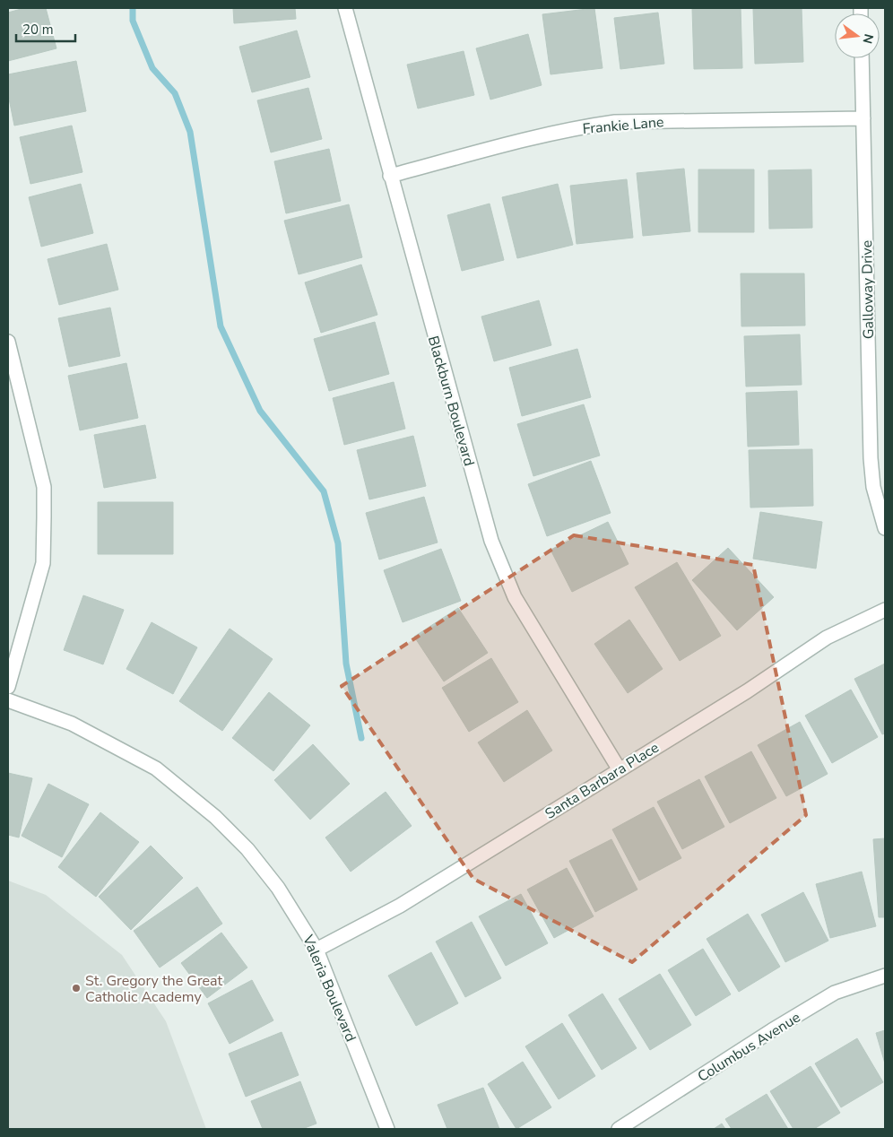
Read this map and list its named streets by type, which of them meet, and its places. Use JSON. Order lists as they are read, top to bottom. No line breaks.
{"streets":{"street":["Frankie Lane","Galloway Drive","Blackburn Boulevard","Santa Barbara Place","Valeria Boulevard","Columbus Avenue"]},"crossings":[["Frankie Lane","Galloway Drive"],["Frankie Lane","Blackburn Boulevard"],["Blackburn Boulevard","Santa Barbara Place"],["Santa Barbara Place","Valeria Boulevard"]],"places":["St. Gregory the Great Catholic Academy"],"scale_bar":"20 m","north":"right"}
